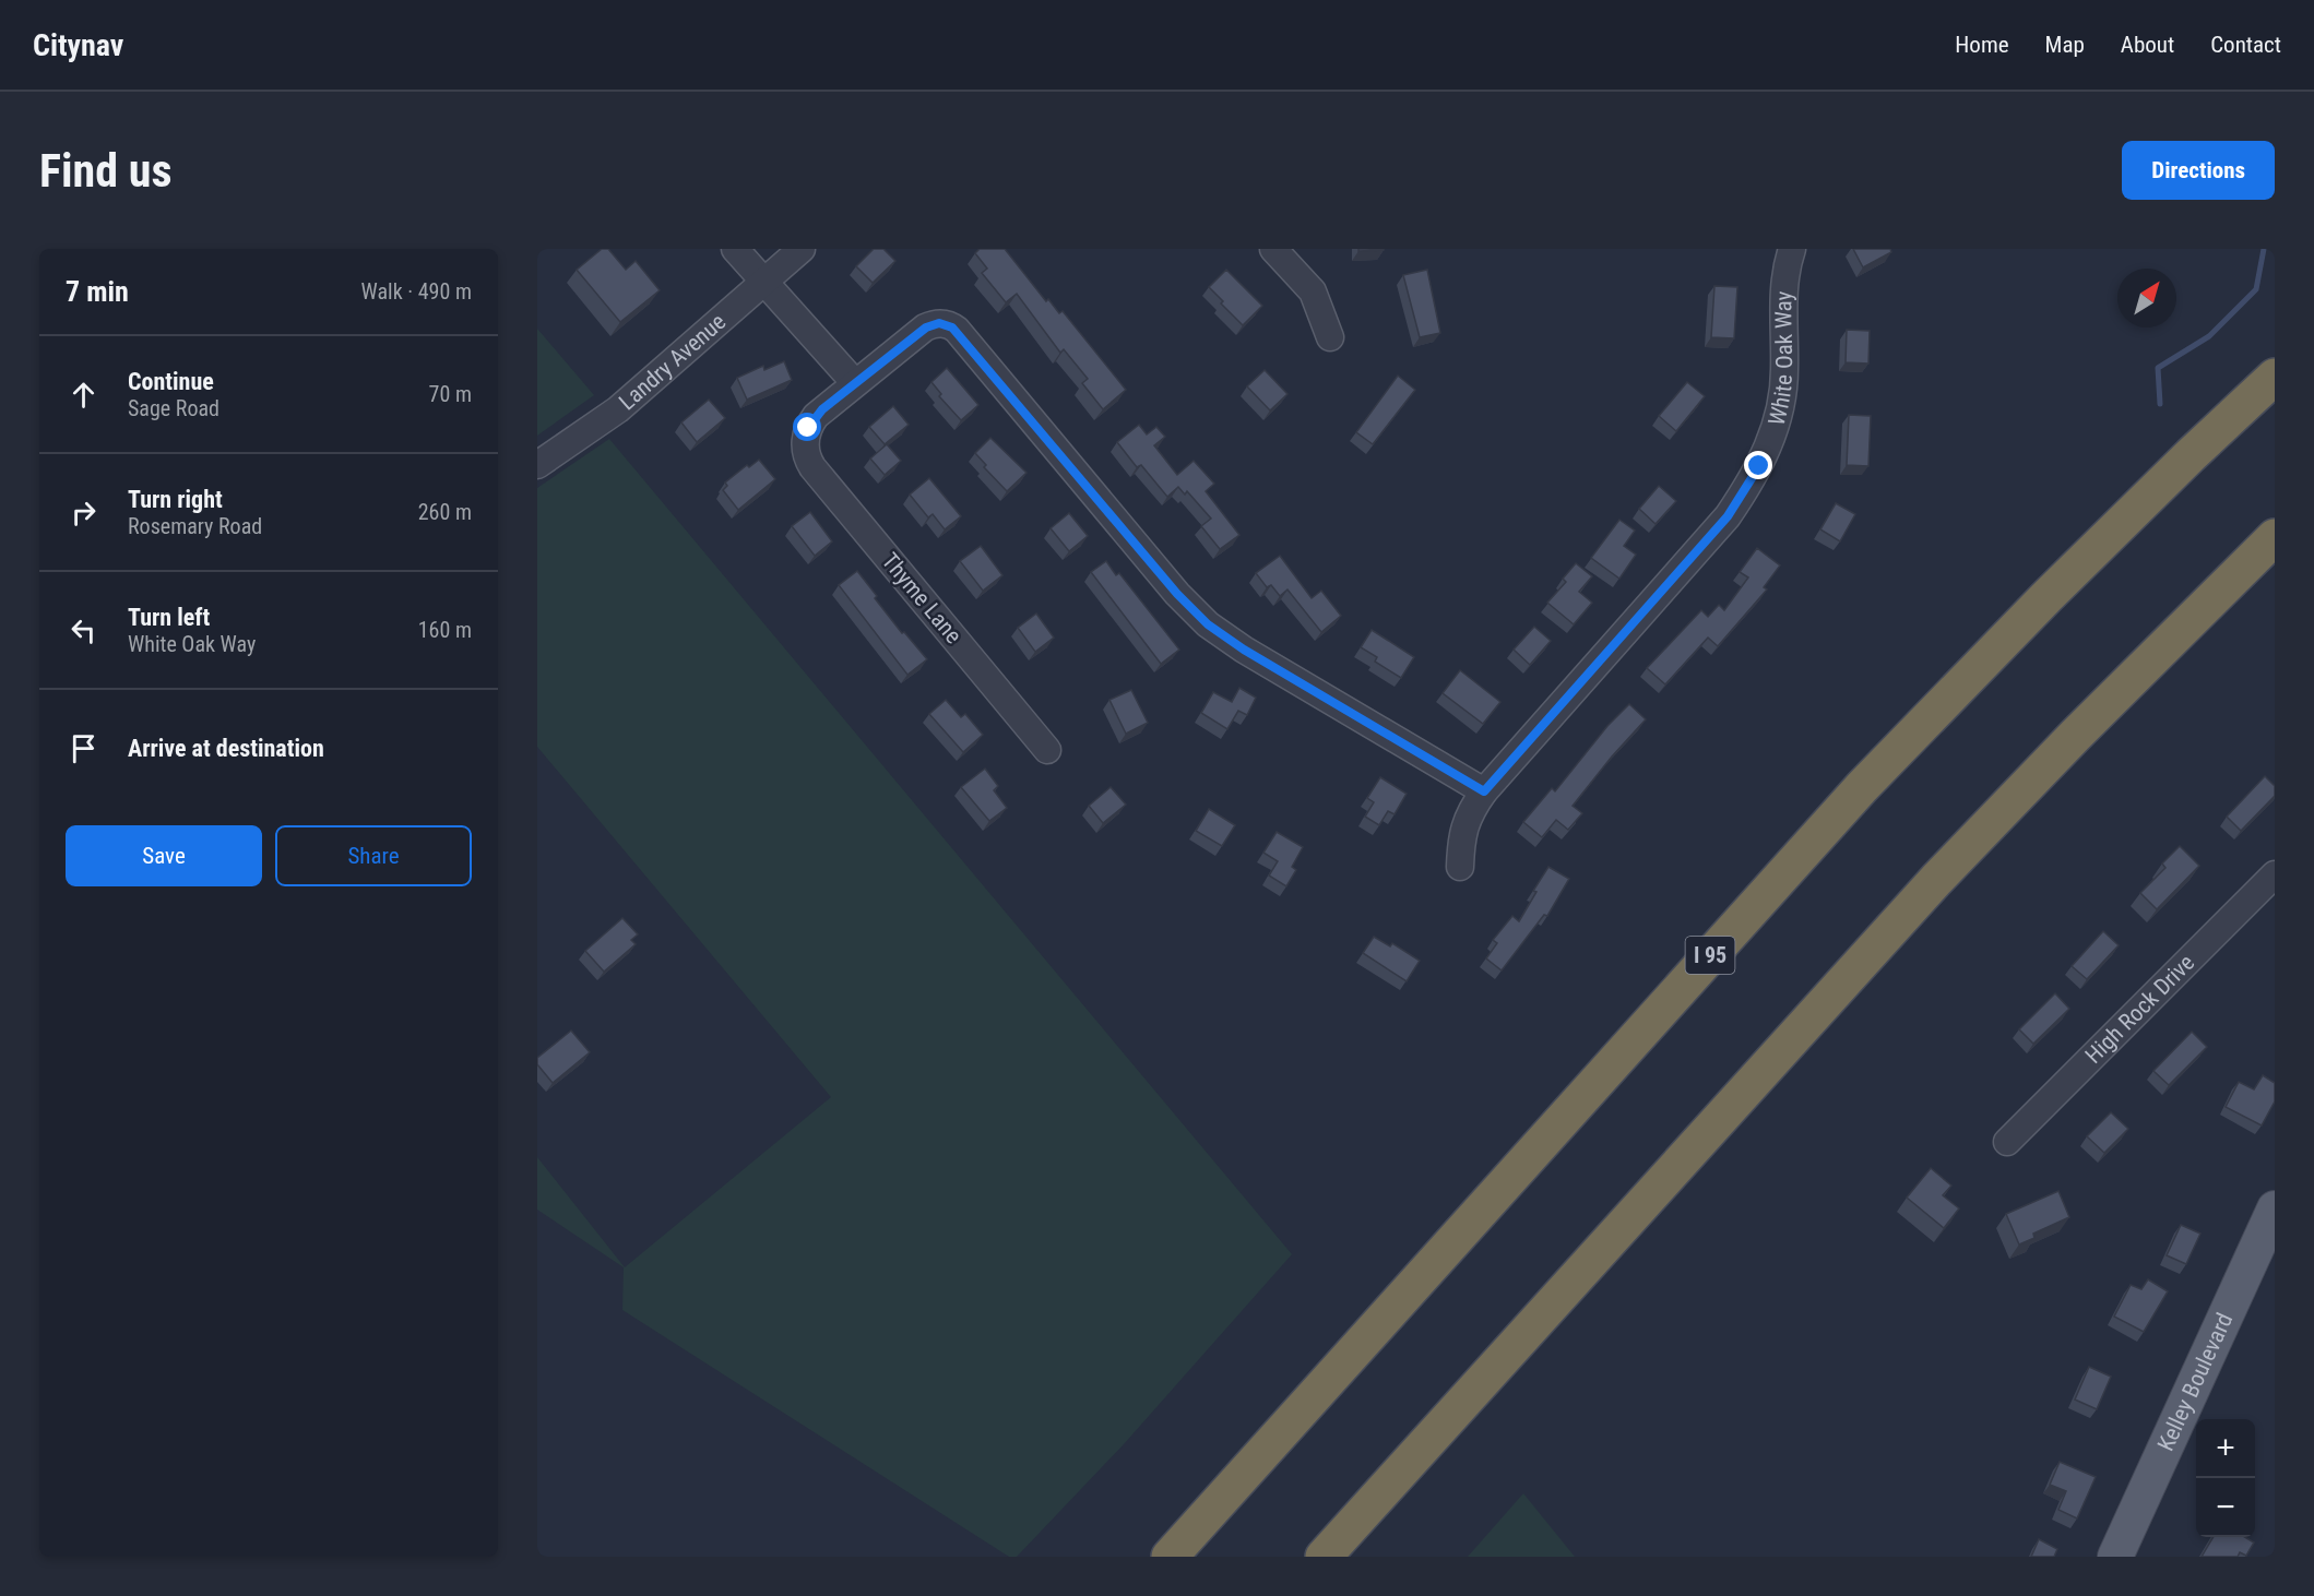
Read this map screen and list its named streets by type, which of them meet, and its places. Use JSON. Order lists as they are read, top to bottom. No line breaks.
{"streets":{"highway":["I 95"],"main road":["Kelley Boulevard"],"street":["White Oak Way","Landry Avenue","Thyme Lane","High Rock Drive"]},"north":"top right","page":{"header":"Citynav","nav":["Home","Map","About","Contact"],"buttons":["Directions",["Save","Share"]],"title":"Find us","heading":["7 min","Walk · 490 m"],"list":[["Continue","Sage Road","70 m"],["Turn right","Rosemary Road","260 m"],["Turn left","White Oak Way","160 m"],"Arrive at destination"],"map_buttons":["+","−"]}}
